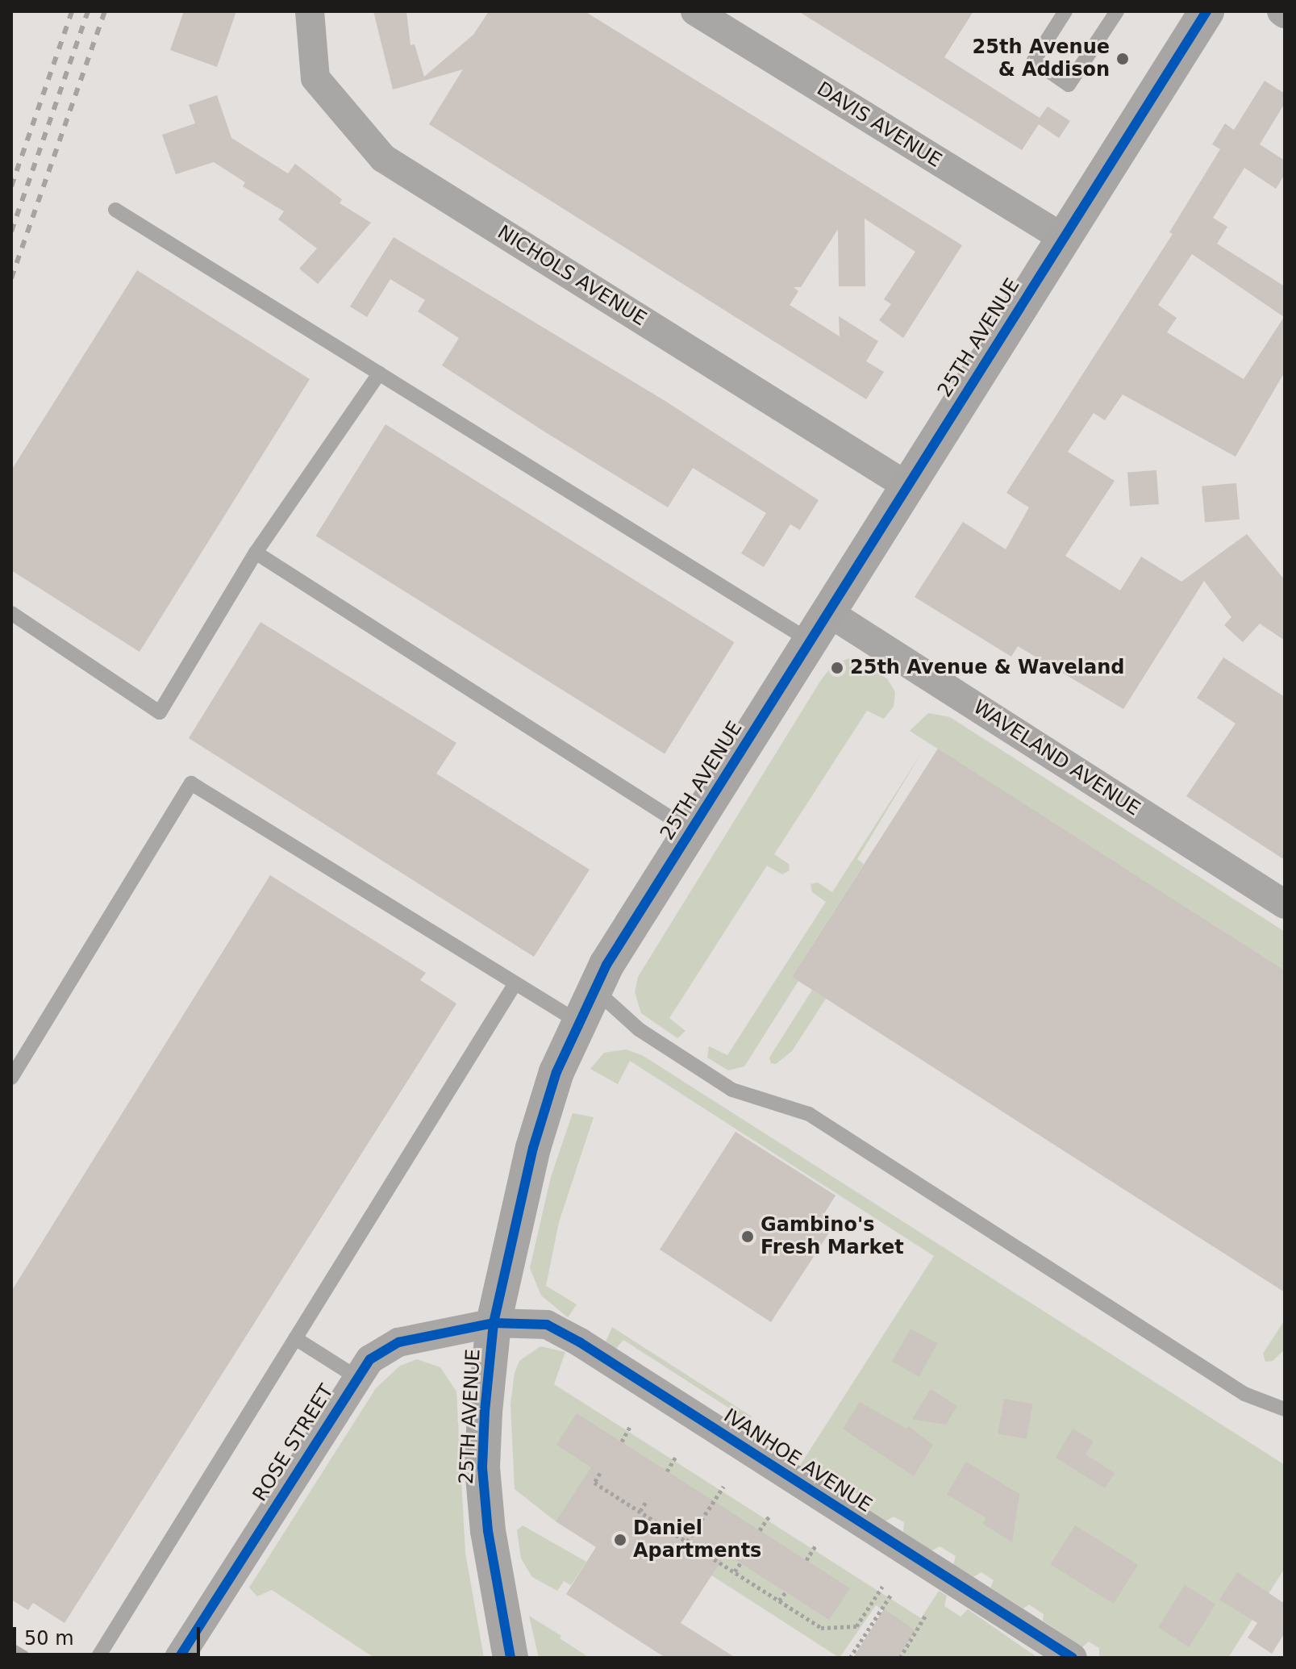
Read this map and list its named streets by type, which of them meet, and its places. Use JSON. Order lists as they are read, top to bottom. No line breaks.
{"streets":{"street":["DAVIS AVENUE","NICHOLS AVENUE","25TH AVENUE","WAVELAND AVENUE","ROSE STREET","IVANHOE AVENUE"]},"crossings":[["DAVIS AVENUE","25TH AVENUE"],["NICHOLS AVENUE","25TH AVENUE"],["25TH AVENUE","WAVELAND AVENUE"],["25TH AVENUE","ROSE STREET"],["25TH AVENUE","IVANHOE AVENUE"],["ROSE STREET","IVANHOE AVENUE"]],"places":["25th Avenue & Addison","25th Avenue & Waveland","Gambino's Fresh Market","Daniel Apartments"],"scale_bar":"50 m"}
